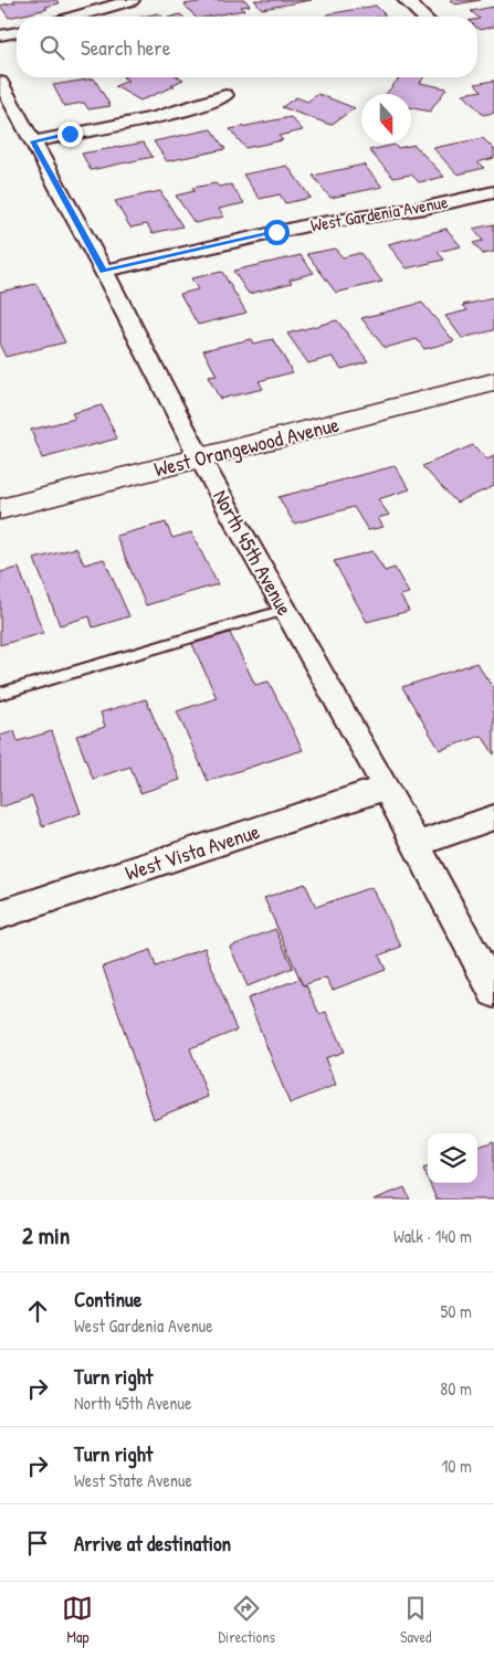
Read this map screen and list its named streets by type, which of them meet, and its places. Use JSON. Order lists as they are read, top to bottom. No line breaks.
{"streets":{"street":["West Gardenia Avenue","West Orangewood Avenue","North 45th Avenue","West Vista Avenue"]},"crossings":[["West Gardenia Avenue","North 45th Avenue"],["West Orangewood Avenue","North 45th Avenue"],["North 45th Avenue","West Vista Avenue"]],"north":"bottom","page":{"search":"Search here","heading":["2 min","Walk · 140 m"],"list":[["Continue","West Gardenia Avenue","50 m"],["Turn right","North 45th Avenue","80 m"],["Turn right","West State Avenue","10 m"],"Arrive at destination"],"nav":["Map","Directions","Saved"]}}
